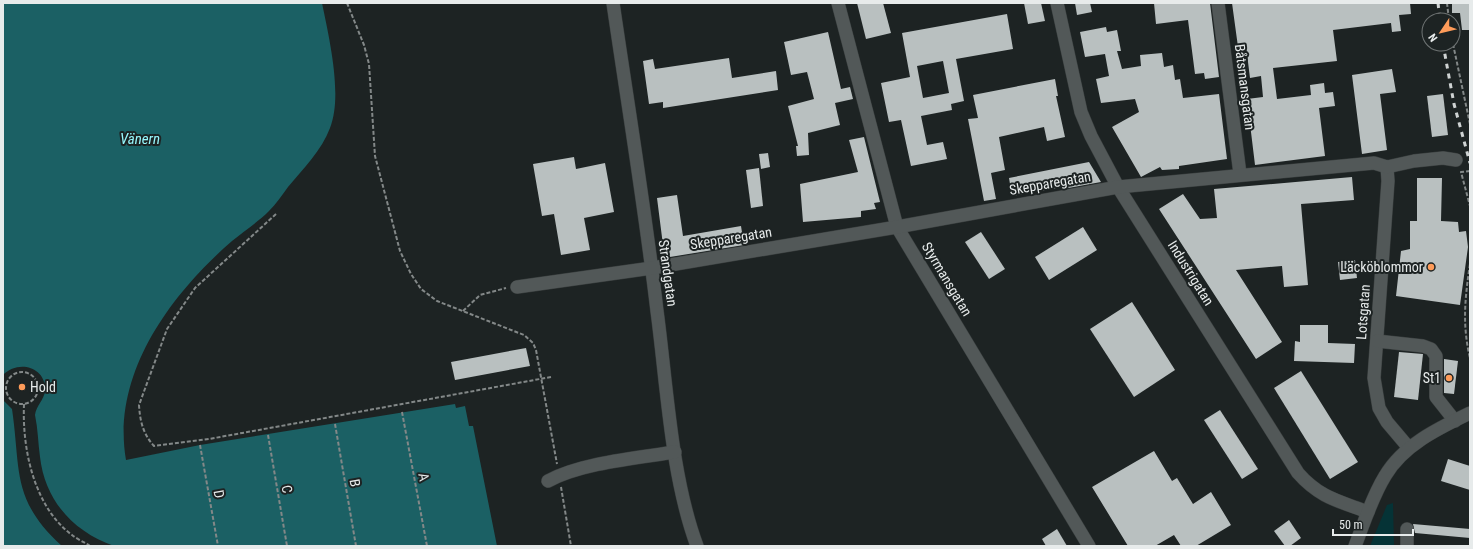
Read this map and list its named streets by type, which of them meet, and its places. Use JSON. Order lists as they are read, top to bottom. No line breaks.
{"streets":{"street":["Båtsmansgatan","Skepparegatan","Strandgatan","Industrigatan","Styrmansgatan","Lotsgatan"],"path":["A","B","C","D"]},"crossings":[["Båtsmansgatan","Skepparegatan"],["Skepparegatan","Strandgatan"],["Skepparegatan","Industrigatan"],["Skepparegatan","Styrmansgatan"],["Skepparegatan","Lotsgatan"]],"water":["Vänern"],"places":["Läcköblommor","St1","Hold"],"scale_bar":"50 m","north":"bottom left"}
